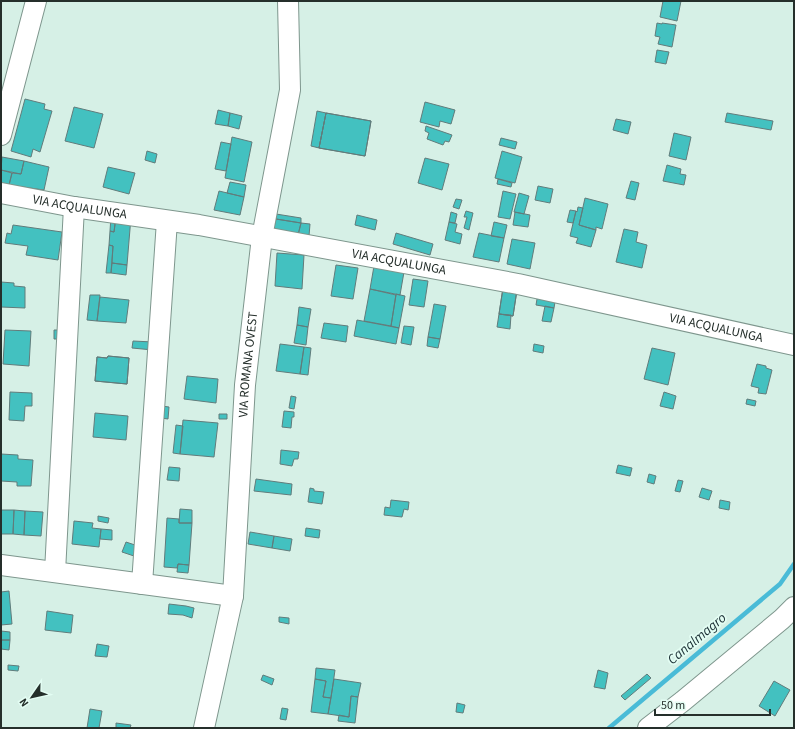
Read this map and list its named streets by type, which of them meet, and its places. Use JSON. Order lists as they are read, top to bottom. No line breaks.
{"streets":{"street":["VIA ACQUALUNGA","VIA ROMANA OVEST"]},"crossings":[["VIA ACQUALUNGA","VIA ROMANA OVEST"]],"water":["Canalmagro"],"scale_bar":"50 m","north":"bottom left"}
